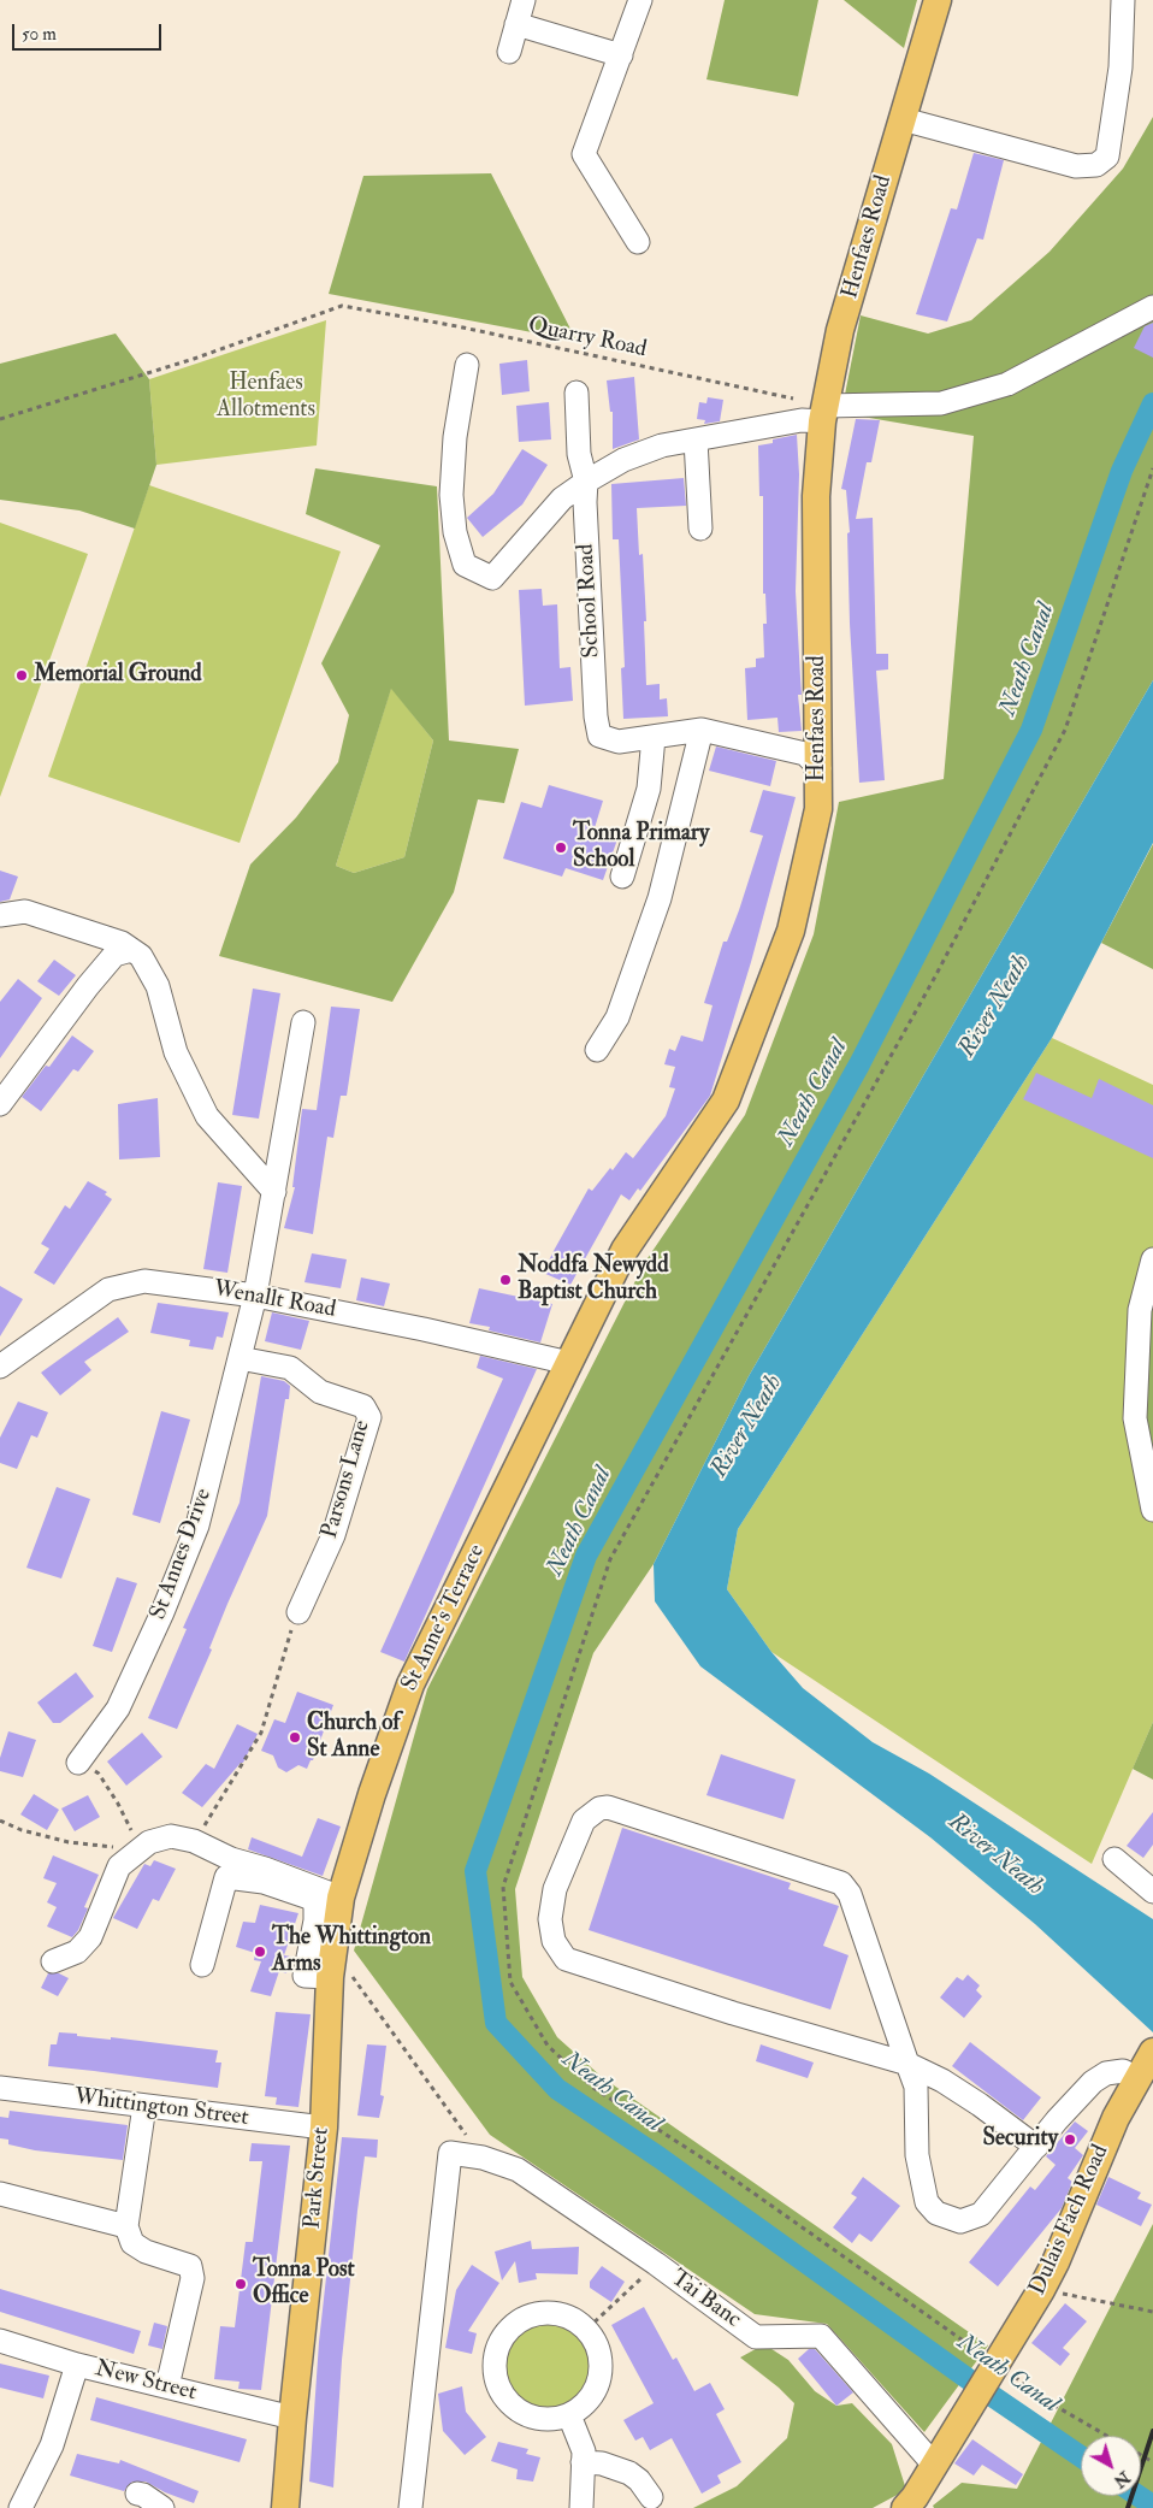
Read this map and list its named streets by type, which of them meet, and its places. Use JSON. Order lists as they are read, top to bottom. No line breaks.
{"streets":{"main road":["Henfaes Road","St Anne's Terrace","Park Street","Dulais Fach Road"],"street":["School Road","Wenallt Road","Parsons Lane","St Annes Drive","Whittington Street","Tai Banc","New Street"],"path":["Quarry Road"]},"crossings":[["Henfaes Road","Quarry Road"],["Henfaes Road","School Road"],["Henfaes Road","Wenallt Road"],["Henfaes Road","St Anne's Terrace"],["Wenallt Road","St Annes Drive"],["Wenallt Road","St Anne's Terrace"],["Parsons Lane","St Annes Drive"],["St Anne's Terrace","Park Street"],["Whittington Street","Park Street"],["Park Street","New Street"],["Dulais Fach Road","Tai Banc"]],"water":["Neath Canal","River Neath"],"parks":["Henfaes Allotments"],"places":["Memorial Ground","Tonna Primary School","Noddfa Newydd Baptist Church","Church of St Anne","The Whittington Arms","Security","Tonna Post Office"],"scale_bar":"50 m","north":"bottom right"}
